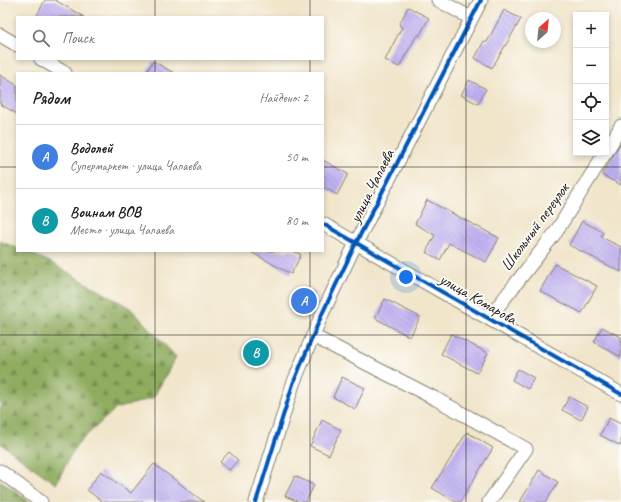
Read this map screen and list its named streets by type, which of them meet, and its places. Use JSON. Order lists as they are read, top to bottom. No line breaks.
{"streets":{"street":["улица Чапаева","Школьный переулок","улица Комарова"]},"crossings":[["улица Чапаева","улица Комарова"],["Школьный переулок","улица Комарова"]],"north":"top right","page":{"map_buttons":["+","−"],"search":"Поиск","heading":["Рядом","Найдено: 2"],"list":[{"mark":"A","name":"Водолей","note":"Супермаркет · улица Чапаева","value":"50 m"},{"mark":"B","name":"Воинам ВОВ","note":"Место · улица Чапаева","value":"80 m"}],"pins":["A","B"]}}
